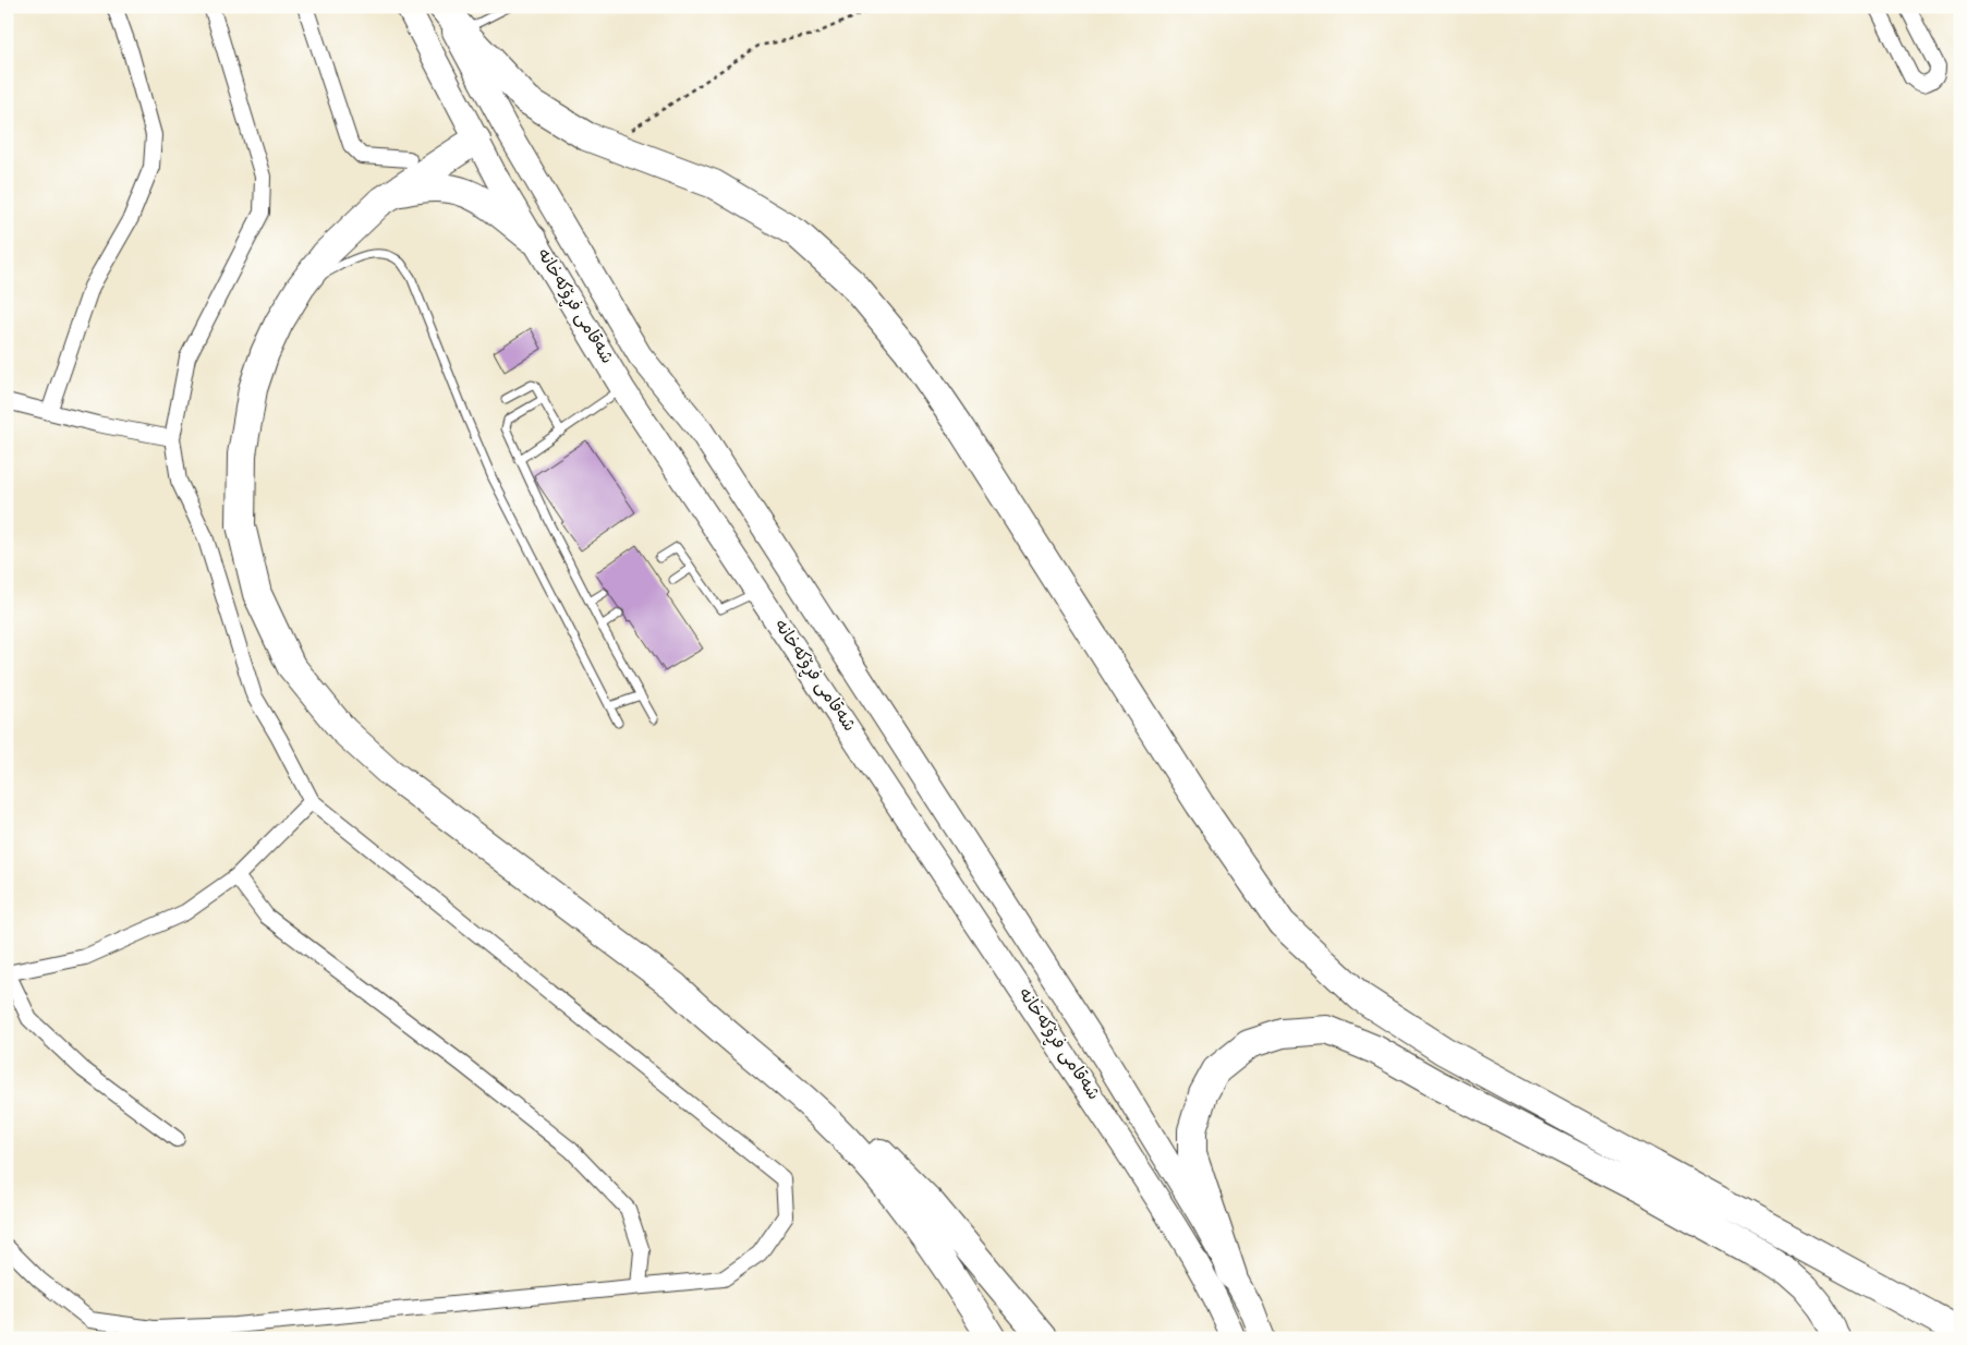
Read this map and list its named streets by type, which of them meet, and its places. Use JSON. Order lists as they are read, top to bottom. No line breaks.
{"streets":{"main road":["شەقامی فڕۆکەخانە"]}}
